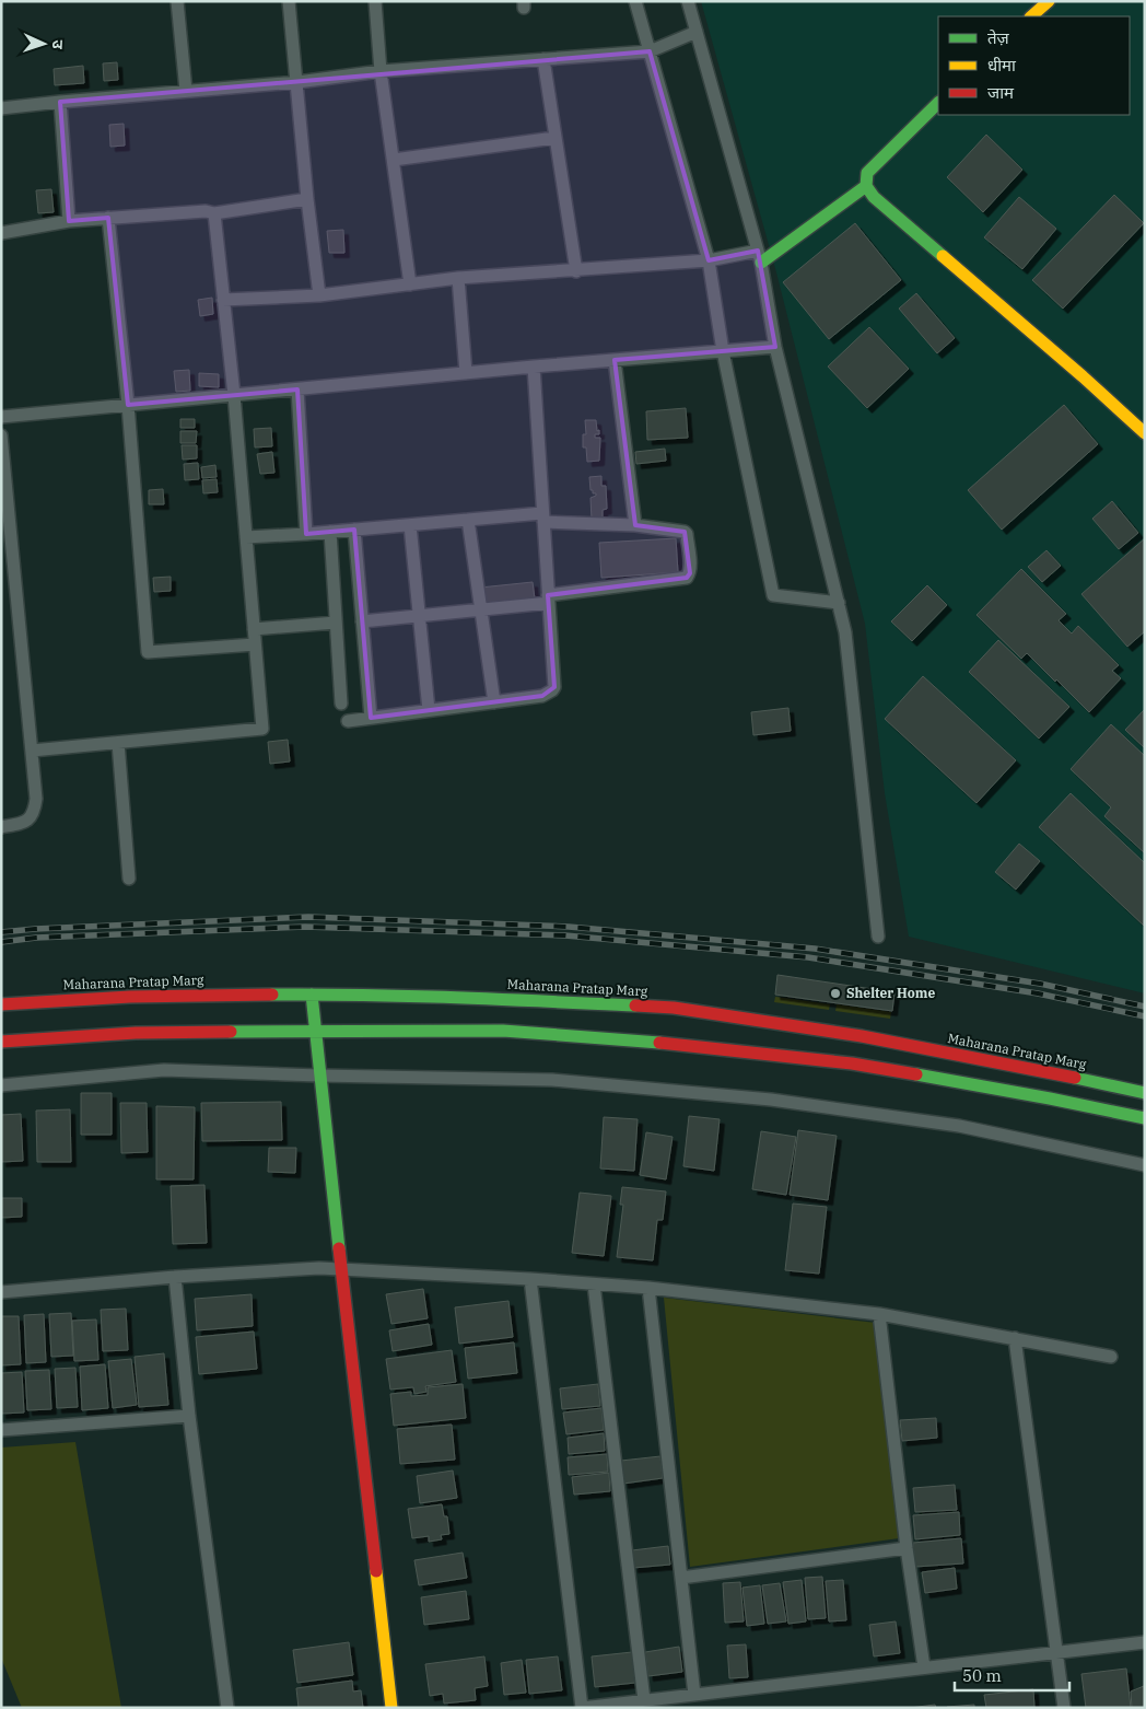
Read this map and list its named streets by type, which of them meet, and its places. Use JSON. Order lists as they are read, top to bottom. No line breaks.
{"streets":{"main road":["Maharana Pratap Marg"]},"places":["Shelter Home"],"legend":["तेज़","धीमा","जाम"],"scale_bar":"50 m","north":"right"}
